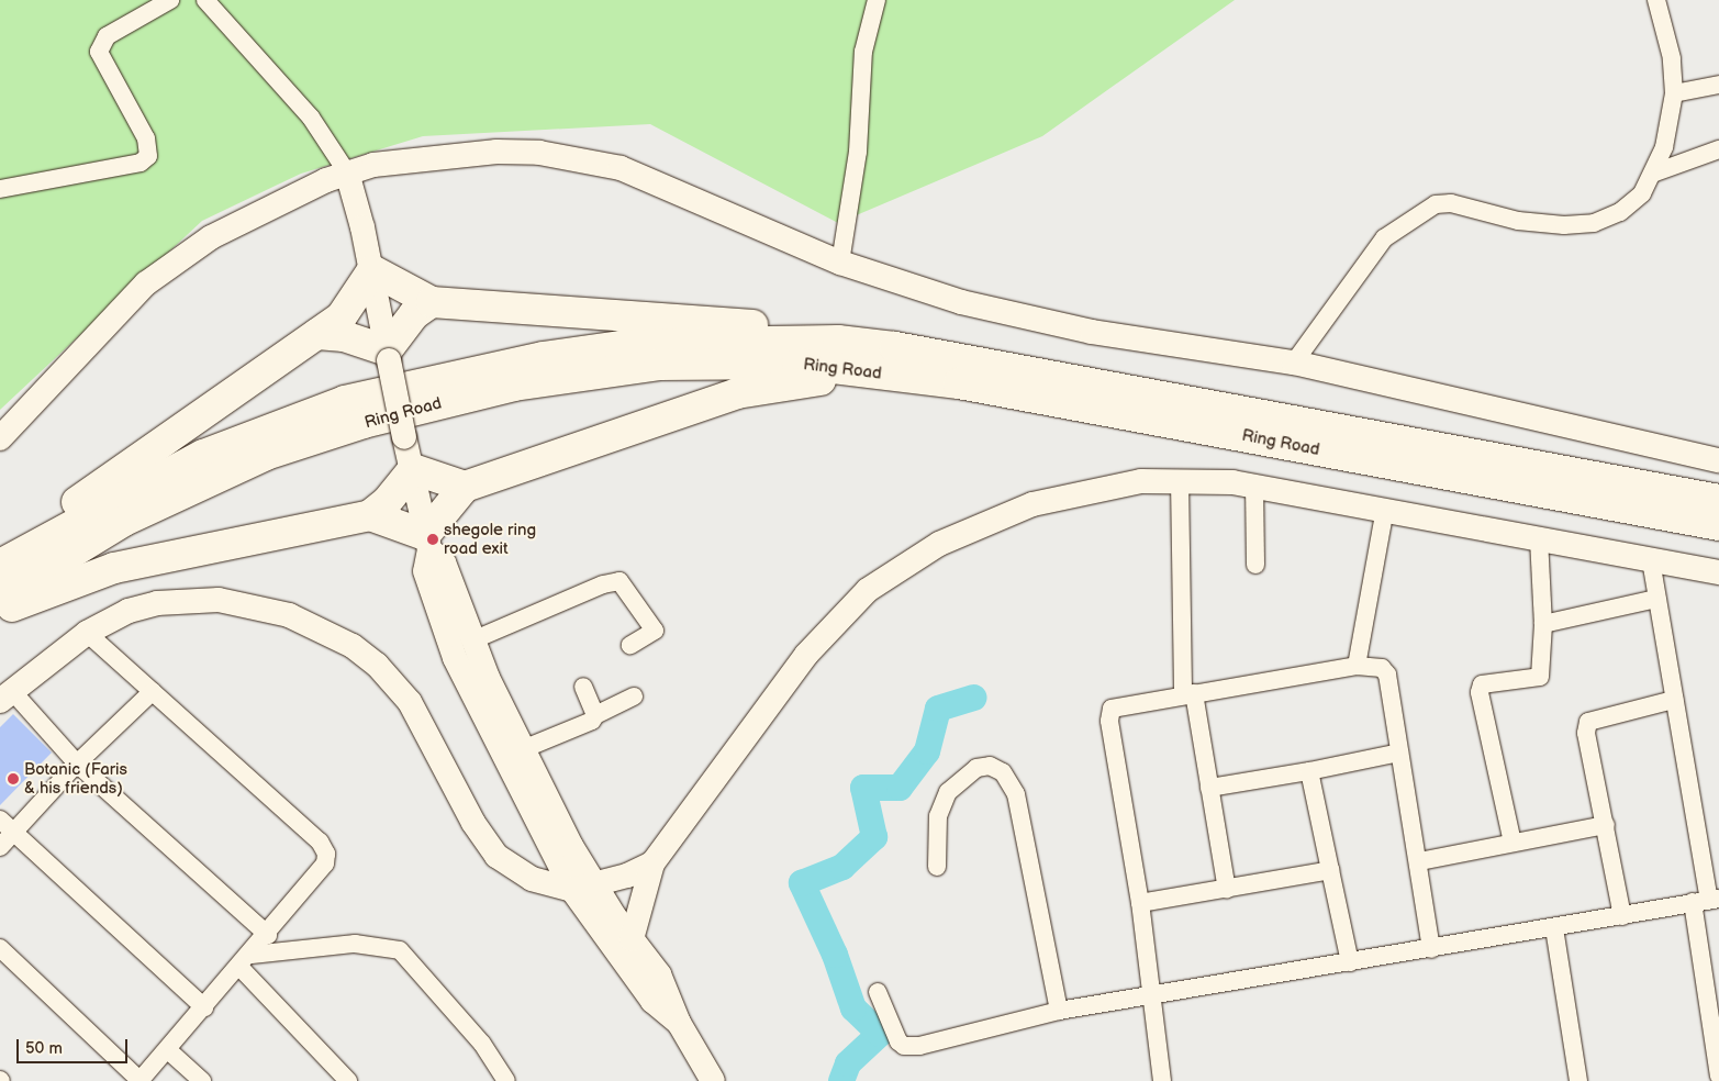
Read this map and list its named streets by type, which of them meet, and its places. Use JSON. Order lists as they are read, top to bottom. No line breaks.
{"streets":{"highway":["Ring Road"]},"places":["shegole ring road exit","Botanic (Faris & his friends)"],"scale_bar":"50 m"}
